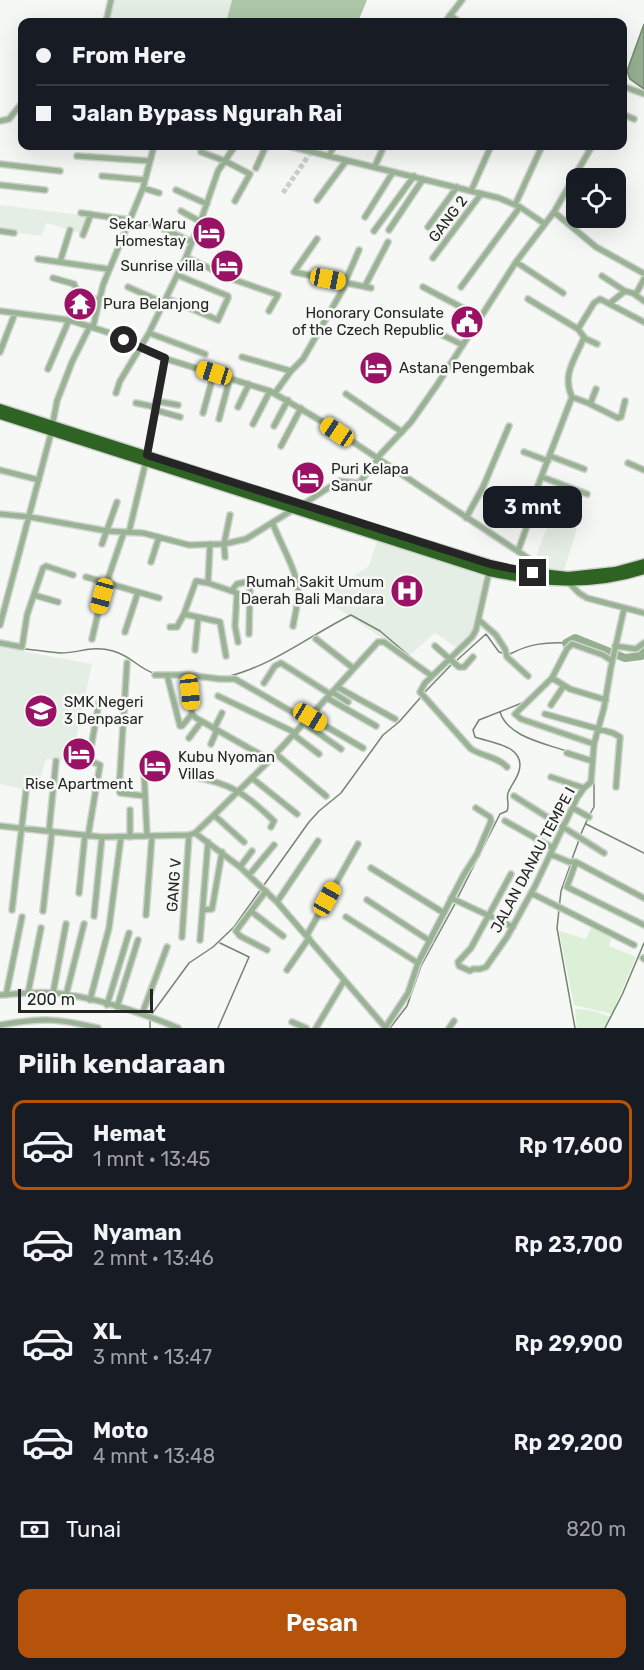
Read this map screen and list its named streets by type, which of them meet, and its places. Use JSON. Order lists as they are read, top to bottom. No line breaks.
{"streets":{"street":["GANG 2","JALAN DANAU TEMPE I","GANG V"]},"places":{"hotel":["Sekar Waru Homestay","Sunrise villa","Astana Pengembak","Puri Kelapa Sanur","Rise Apartment","Kubu Nyoman Villas"],"temple":["Pura Belanjong"],"public building":["Honorary Consulate of the Czech Republic"],"hospital":["Rumah Sakit Umum Daerah Bali Mandara"],"school or university":["SMK Negeri 3 Denpasar"]},"scale_bar":"200 m","page":{"banner":["From Here","Jalan Bypass Ngurah Rai"],"bubble":"3 mnt","scale":"200 m","heading":"Pilih kendaraan","list":[{"name":"Hemat","note":"1 mnt · 13:45","value":"Rp 17,600"},{"name":"Nyaman","note":"2 mnt · 13:46","value":"Rp 23,700"},{"name":"XL","note":"3 mnt · 13:47","value":"Rp 29,900"},{"name":"Moto","note":"4 mnt · 13:48","value":"Rp 29,200"}],"pay":["Tunai","820 m"],"buttons":"Pesan"}}
